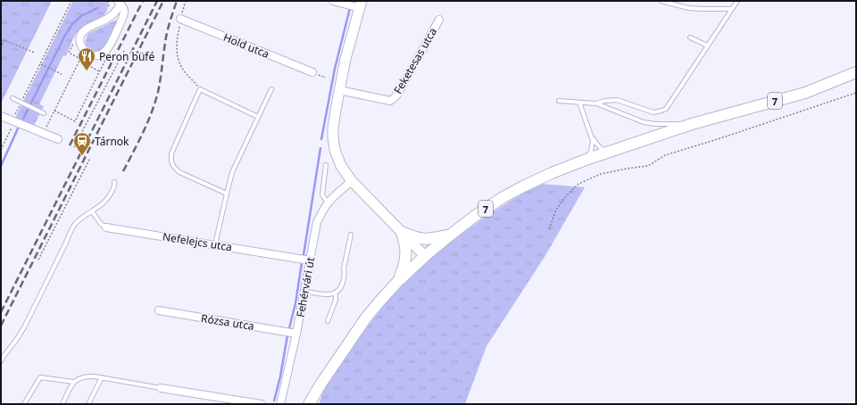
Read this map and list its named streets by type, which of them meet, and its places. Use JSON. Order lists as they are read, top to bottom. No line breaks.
{"streets":{"main road":["7"],"street":["Hold utca","Feketesas utca","Nefelejcs utca","Fehérvári út","Rózsa utca"]},"crossings":[["Nefelejcs utca","Fehérvári út"],["Fehérvári út","Rózsa utca"]],"places":{"restaurant":["Peron büfé"],"station":["Tárnok"]}}
